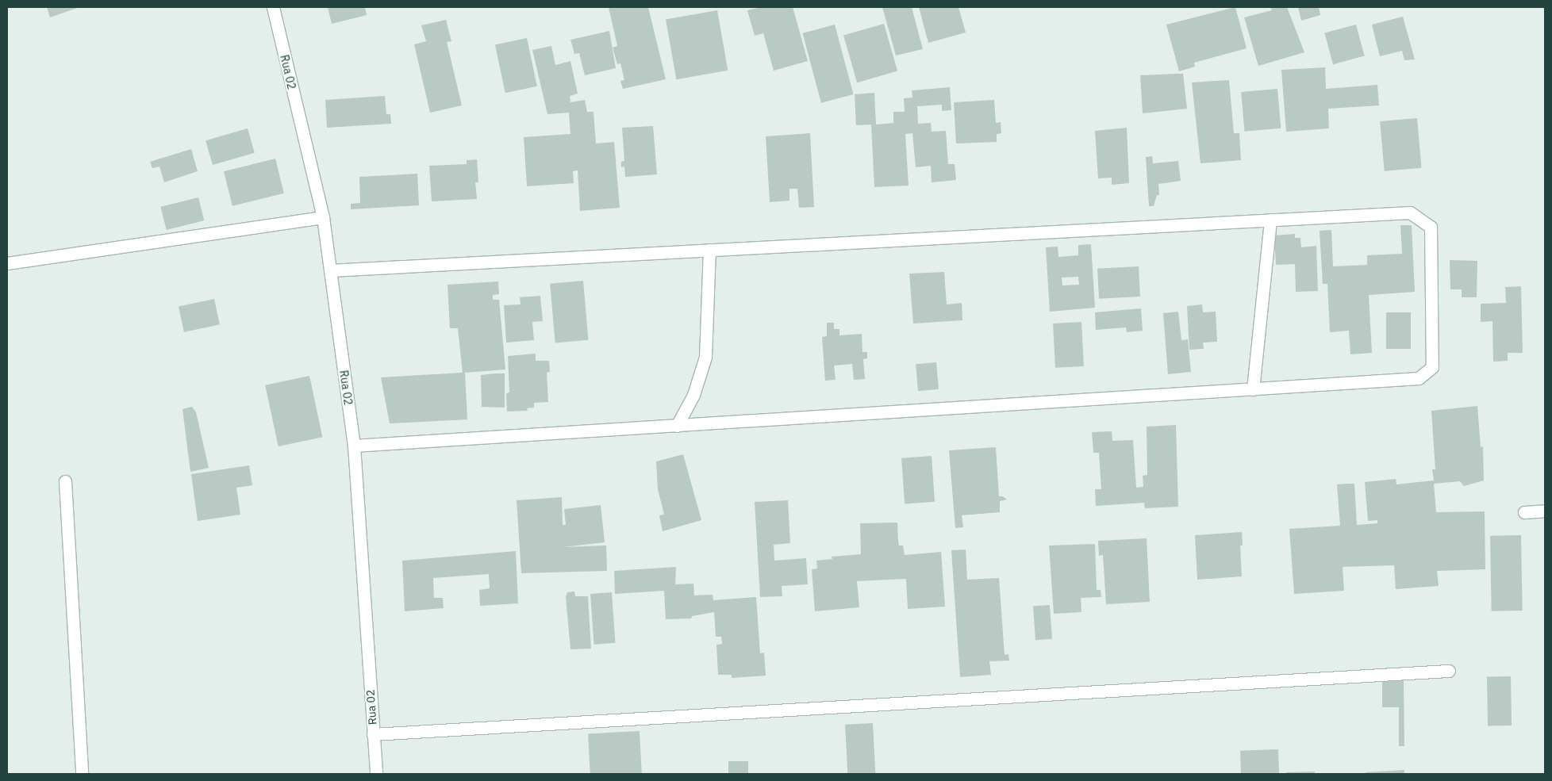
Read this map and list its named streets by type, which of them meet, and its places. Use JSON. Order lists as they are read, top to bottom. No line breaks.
{"streets":{"street":["Rua 02"]}}
